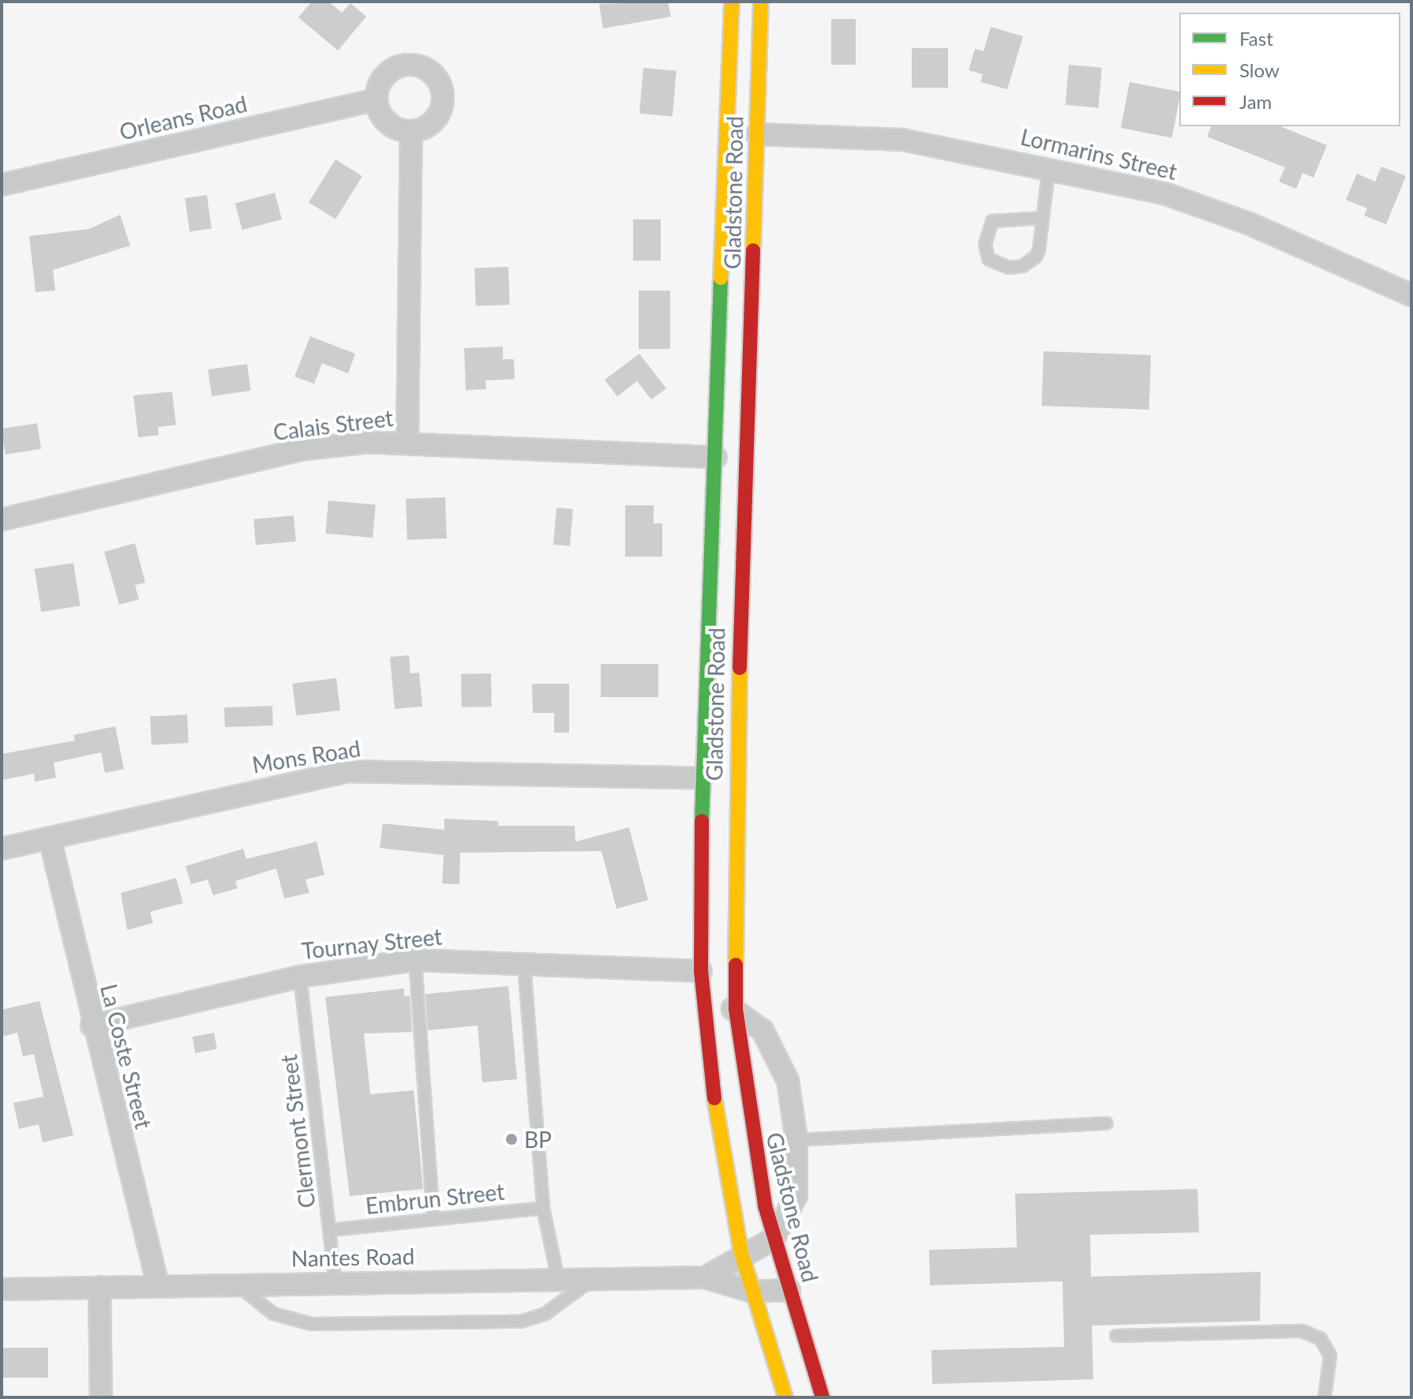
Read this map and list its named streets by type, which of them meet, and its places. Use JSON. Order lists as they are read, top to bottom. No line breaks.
{"streets":{"street":["Orleans Road","Lormarins Street","Gladstone Road","Calais Street","Mons Road","Tournay Street","La Coste Street","Nantes Road"],"lane":["Clermont Street","Embrun Street"]},"crossings":[["Lormarins Street","Gladstone Road"],["Gladstone Road","Calais Street"],["Gladstone Road","Mons Road"],["Gladstone Road","Tournay Street"],["Gladstone Road","Nantes Road"],["Mons Road","La Coste Street"],["Tournay Street","La Coste Street"],["Tournay Street","Clermont Street"],["La Coste Street","Nantes Road"],["Clermont Street","Embrun Street"],["Clermont Street","Nantes Road"]],"places":["BP"],"legend":["Fast","Slow","Jam"]}
